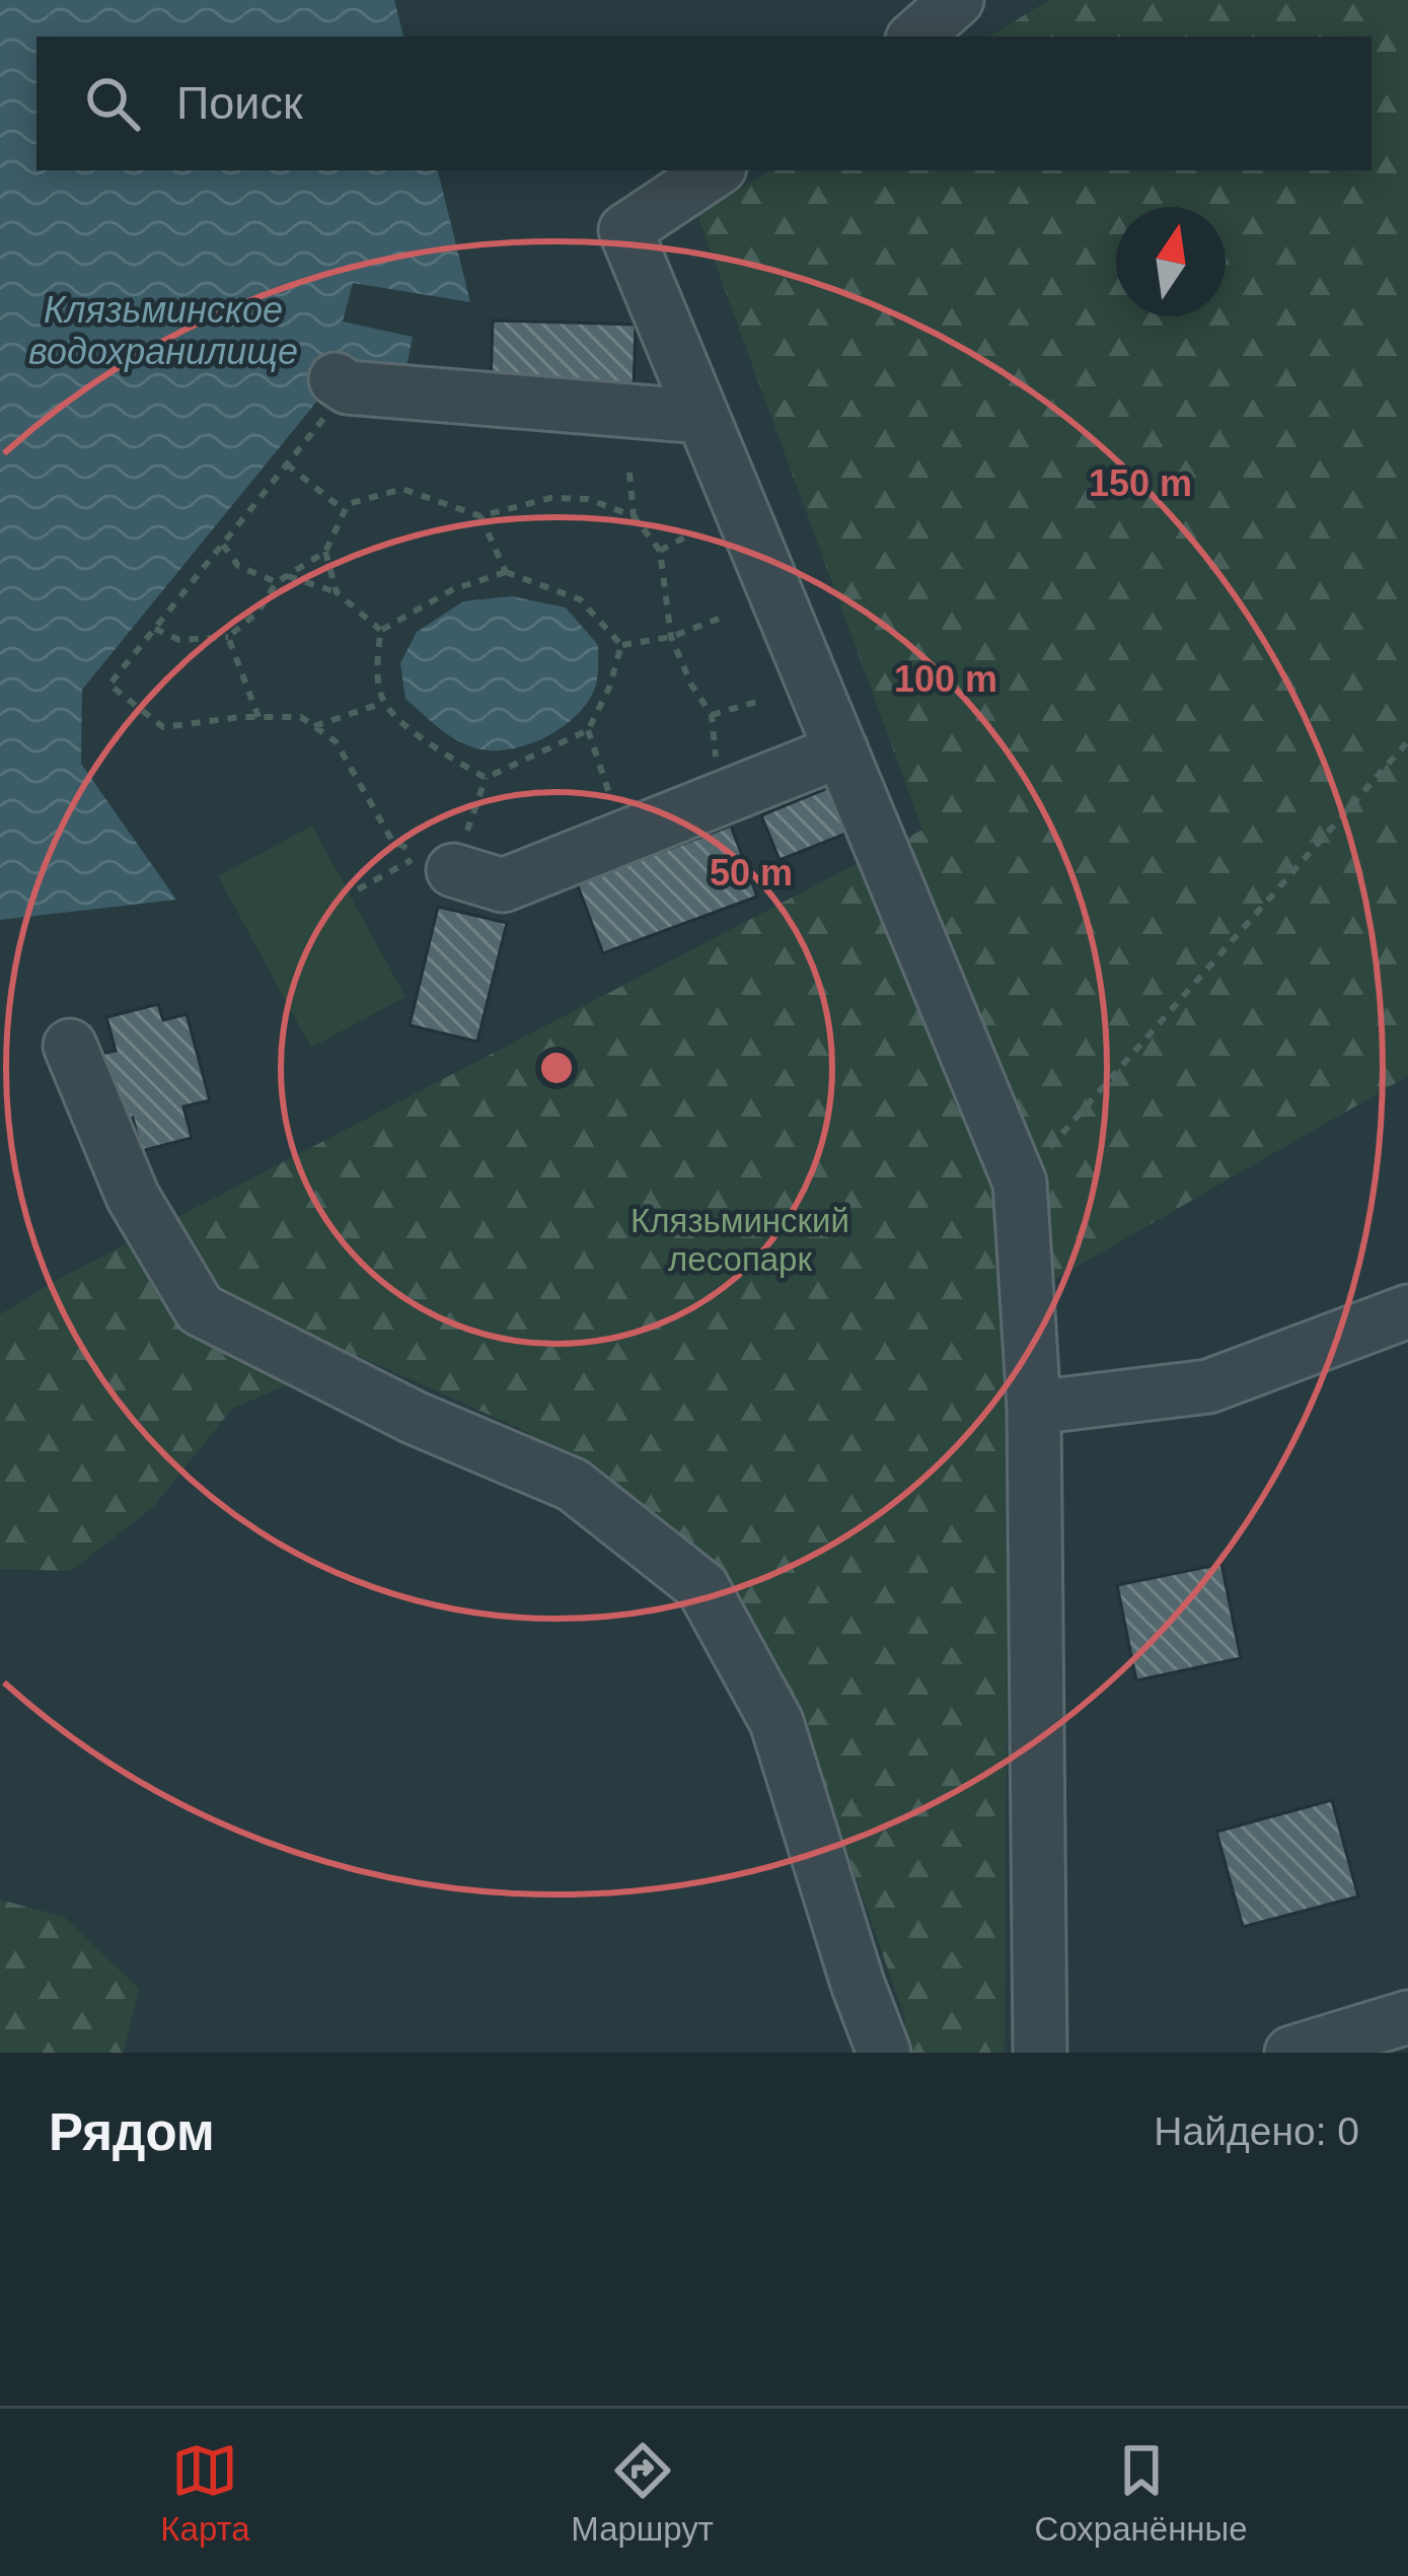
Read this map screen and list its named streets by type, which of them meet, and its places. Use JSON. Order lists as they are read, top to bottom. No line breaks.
{"water":["Клязьминское водохранилище"],"parks":["Клязьминский лесопарк"],"north":"top","page":{"search":"Поиск","heading":["Рядом","Найдено: 0"],"nav":["Карта","Маршрут","Сохранённые"]},"rings":["150 m","100 m","50 m"]}
